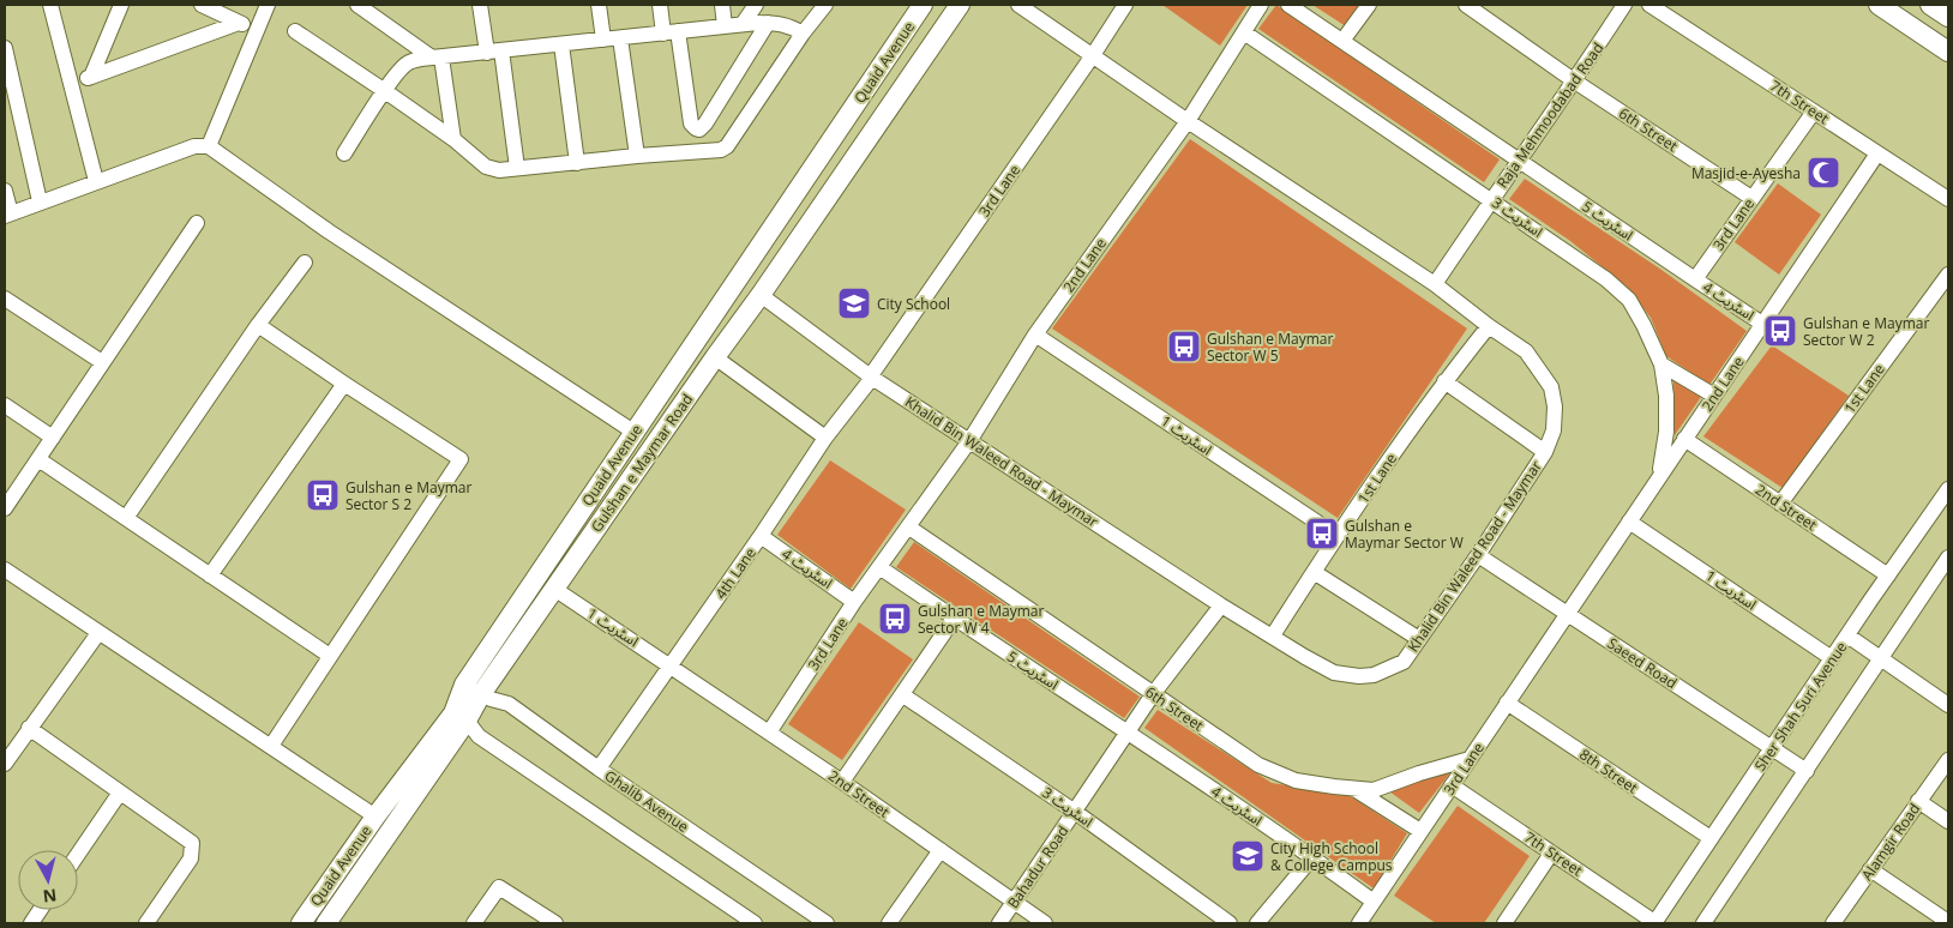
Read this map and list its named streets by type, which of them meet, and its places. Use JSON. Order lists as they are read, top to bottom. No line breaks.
{"streets":{"main road":["Quaid Avenue","Gulshan e Maymar Road"],"street":["7th Street","Raja Mehmoodabad Road","6th Street","3rd Lane","اسٹریٹ 3","اسٹریٹ 5","2nd Lane","اسٹریٹ 4","1st Lane","اسٹریٹ 1","Khalid Bin Waleed Road - Maymar","2nd Street","4th Lane","Saeed Road","Sher Shah Suri Avenue","8th Street","Ghalib Avenue","Alamgir Road","Bahadur Road"]},"crossings":[["Quaid Avenue","Gulshan e Maymar Road"],["Quaid Avenue","Ghalib Avenue"],["7th Street","3rd Lane"],["7th Street","2nd Lane"],["7th Street","Sher Shah Suri Avenue"],["Raja Mehmoodabad Road","6th Street"],["Raja Mehmoodabad Road","اسٹریٹ 3"],["Raja Mehmoodabad Road","اسٹریٹ 5"],["Raja Mehmoodabad Road","Khalid Bin Waleed Road - Maymar"],["6th Street","3rd Lane"],["6th Street","2nd Lane"],["6th Street","Bahadur Road"],["3rd Lane","اسٹریٹ 5"],["3rd Lane","2nd Lane"],["3rd Lane","اسٹریٹ 4"],["3rd Lane","Khalid Bin Waleed Road - Maymar"],["3rd Lane","2nd Street"],["3rd Lane","4th Lane"],["3rd Lane","Saeed Road"],["3rd Lane","8th Street"],["اسٹریٹ 3","2nd Lane"],["اسٹریٹ 3","Bahadur Road"],["اسٹریٹ 5","اسٹریٹ 4"],["اسٹریٹ 5","Bahadur Road"],["2nd Lane","اسٹریٹ 4"],["2nd Lane","اسٹریٹ 1"],["2nd Lane","Khalid Bin Waleed Road - Maymar"],["2nd Lane","2nd Street"],["2nd Lane","Saeed Road"],["اسٹریٹ 4","4th Lane"],["اسٹریٹ 4","Bahadur Road"],["1st Lane","اسٹریٹ 1"],["1st Lane","Khalid Bin Waleed Road - Maymar"],["1st Lane","2nd Street"],["اسٹریٹ 1","Gulshan e Maymar Road"],["اسٹریٹ 1","2nd Street"],["اسٹریٹ 1","4th Lane"],["اسٹریٹ 1","Sher Shah Suri Avenue"],["Khalid Bin Waleed Road - Maymar","Gulshan e Maymar Road"],["Khalid Bin Waleed Road - Maymar","4th Lane"],["Khalid Bin Waleed Road - Maymar","Saeed Road"],["Khalid Bin Waleed Road - Maymar","Bahadur Road"],["Gulshan e Maymar Road","Ghalib Avenue"],["2nd Street","4th Lane"],["2nd Street","Sher Shah Suri Avenue"],["2nd Street","Bahadur Road"],["4th Lane","Ghalib Avenue"],["Saeed Road","Sher Shah Suri Avenue"],["Sher Shah Suri Avenue","8th Street"]],"places":{"mosque":["Masjid-e-Ayesha"],"school or university":["City School","City High School & College Campus"],"bus stop":["Gulshan e Maymar Sector W 2","Gulshan e Maymar Sector W 5","Gulshan e Maymar Sector S 2","Gulshan e Maymar Sector W","Gulshan e Maymar Sector W 4"]},"north":"bottom"}
